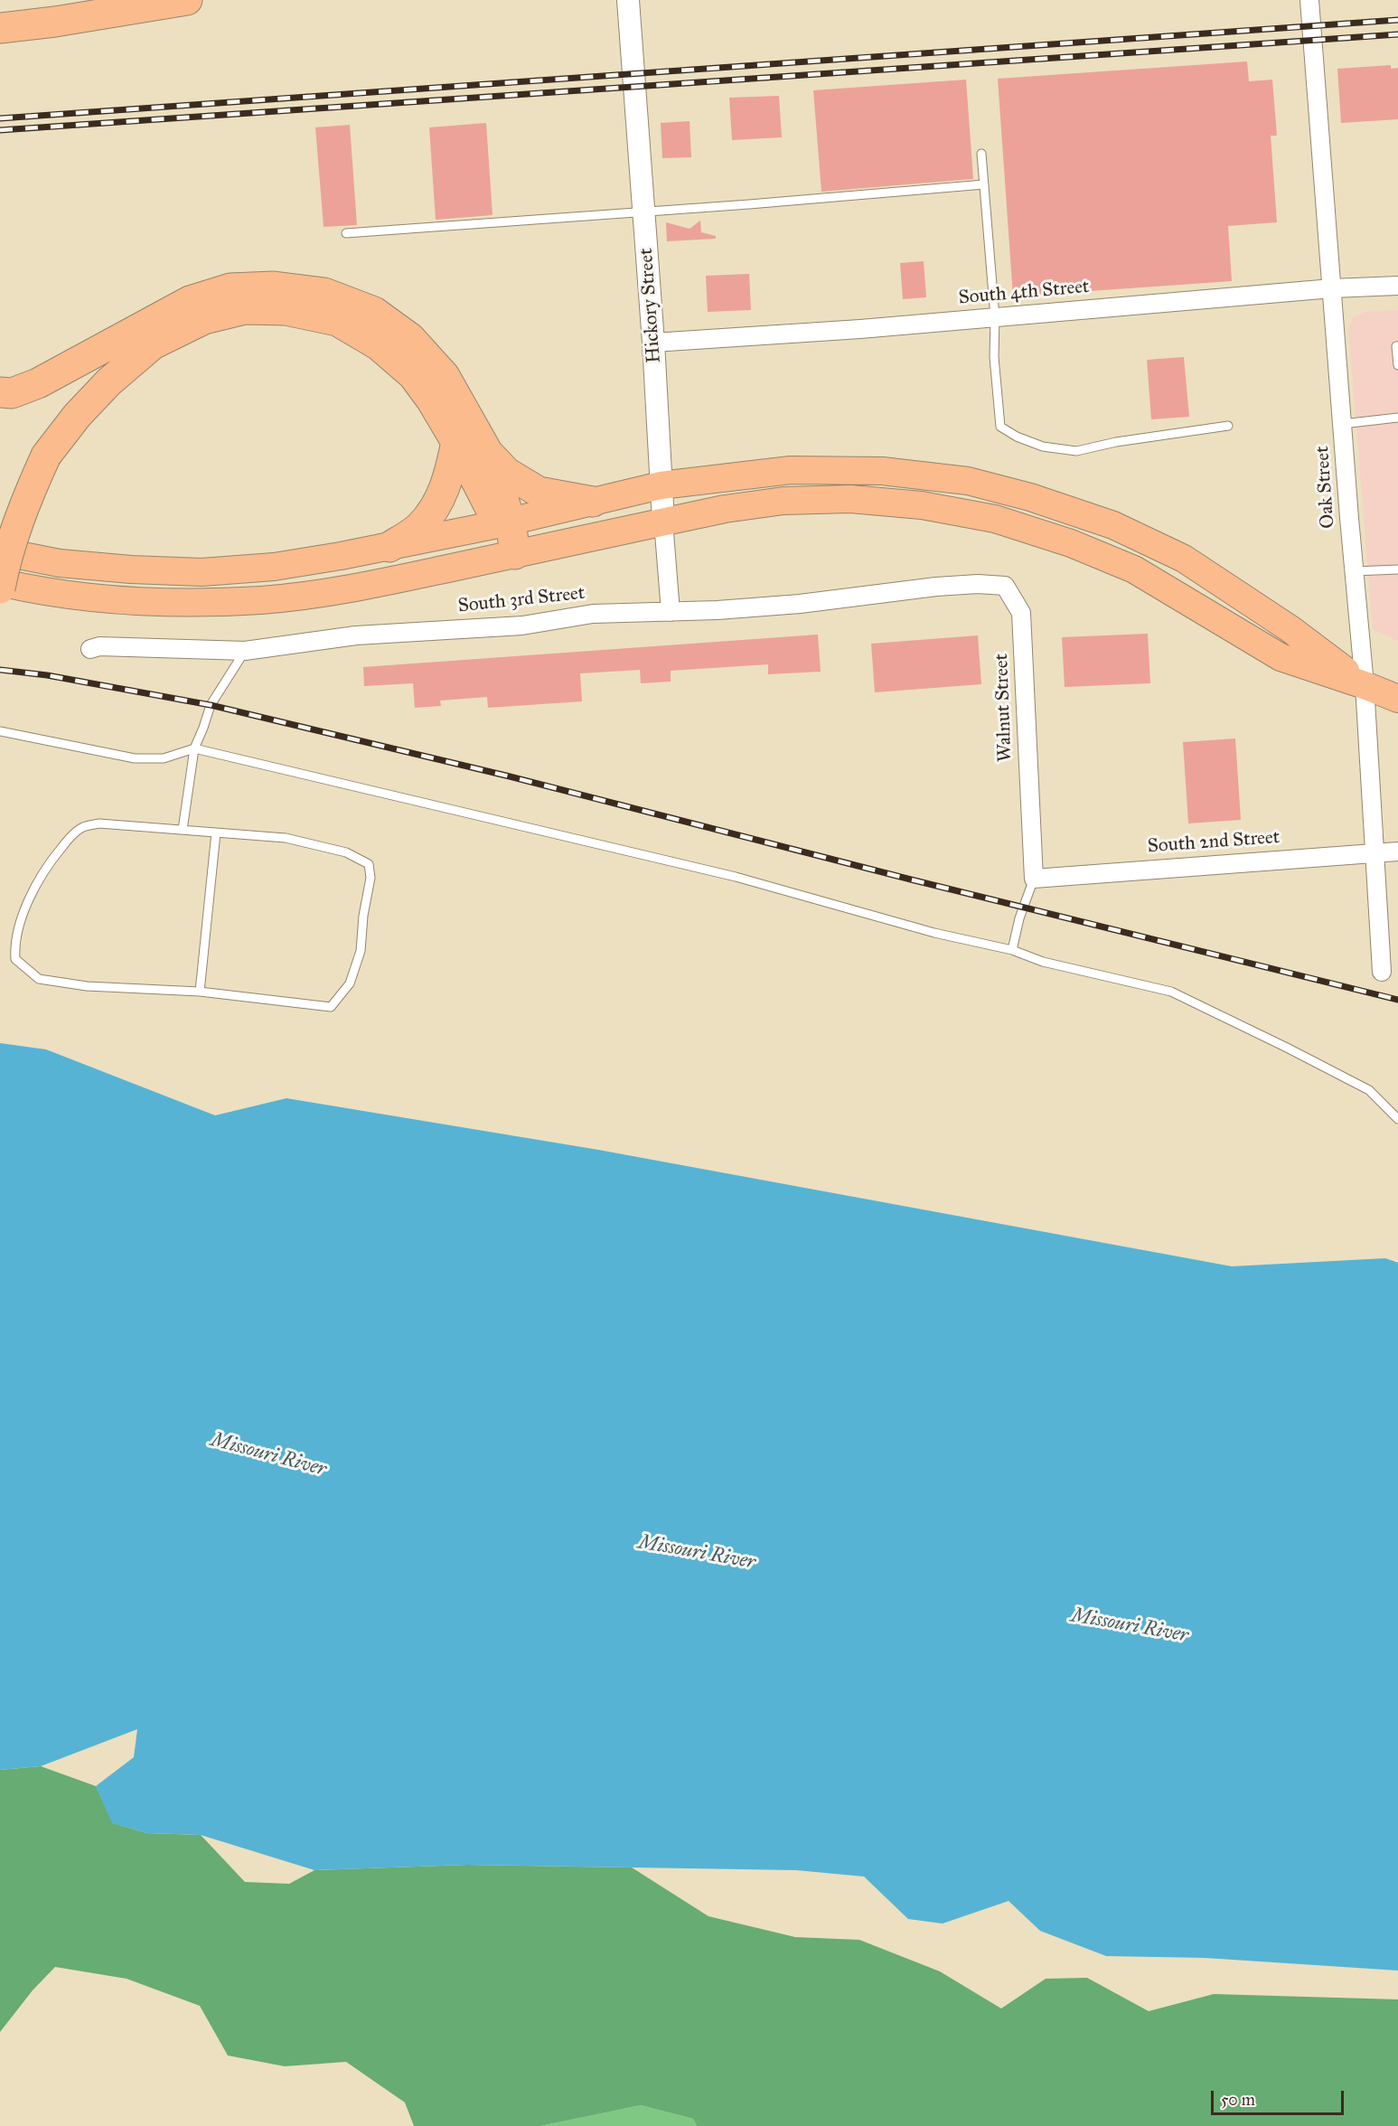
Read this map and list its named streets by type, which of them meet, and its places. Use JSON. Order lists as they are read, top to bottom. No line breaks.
{"streets":{"street":["South 4th Street","Hickory Street","Oak Street","South 3rd Street","Walnut Street","South 2nd Street"]},"crossings":[["South 4th Street","Hickory Street"],["South 4th Street","Oak Street"],["Hickory Street","South 3rd Street"],["Oak Street","South 2nd Street"],["South 3rd Street","Walnut Street"],["Walnut Street","South 2nd Street"]],"water":["Missouri River"],"scale_bar":"50 m"}
